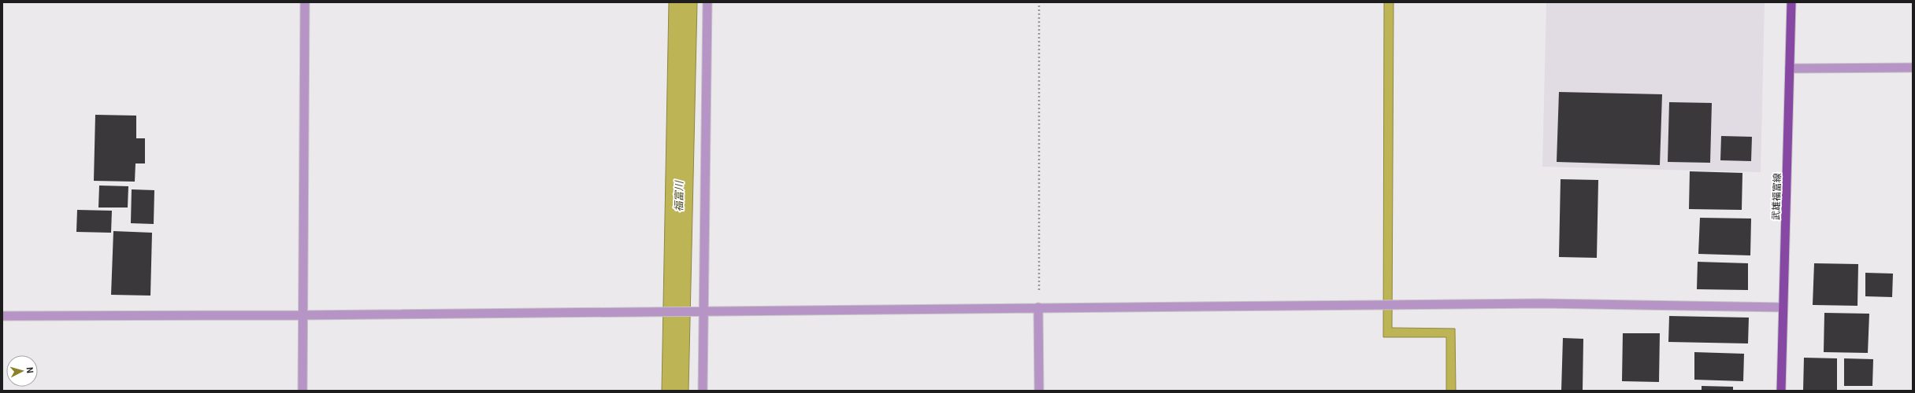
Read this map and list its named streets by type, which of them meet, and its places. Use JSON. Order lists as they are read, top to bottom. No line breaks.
{"streets":{"main road":["武雄福富線"]},"water":["福富川"],"north":"right"}
